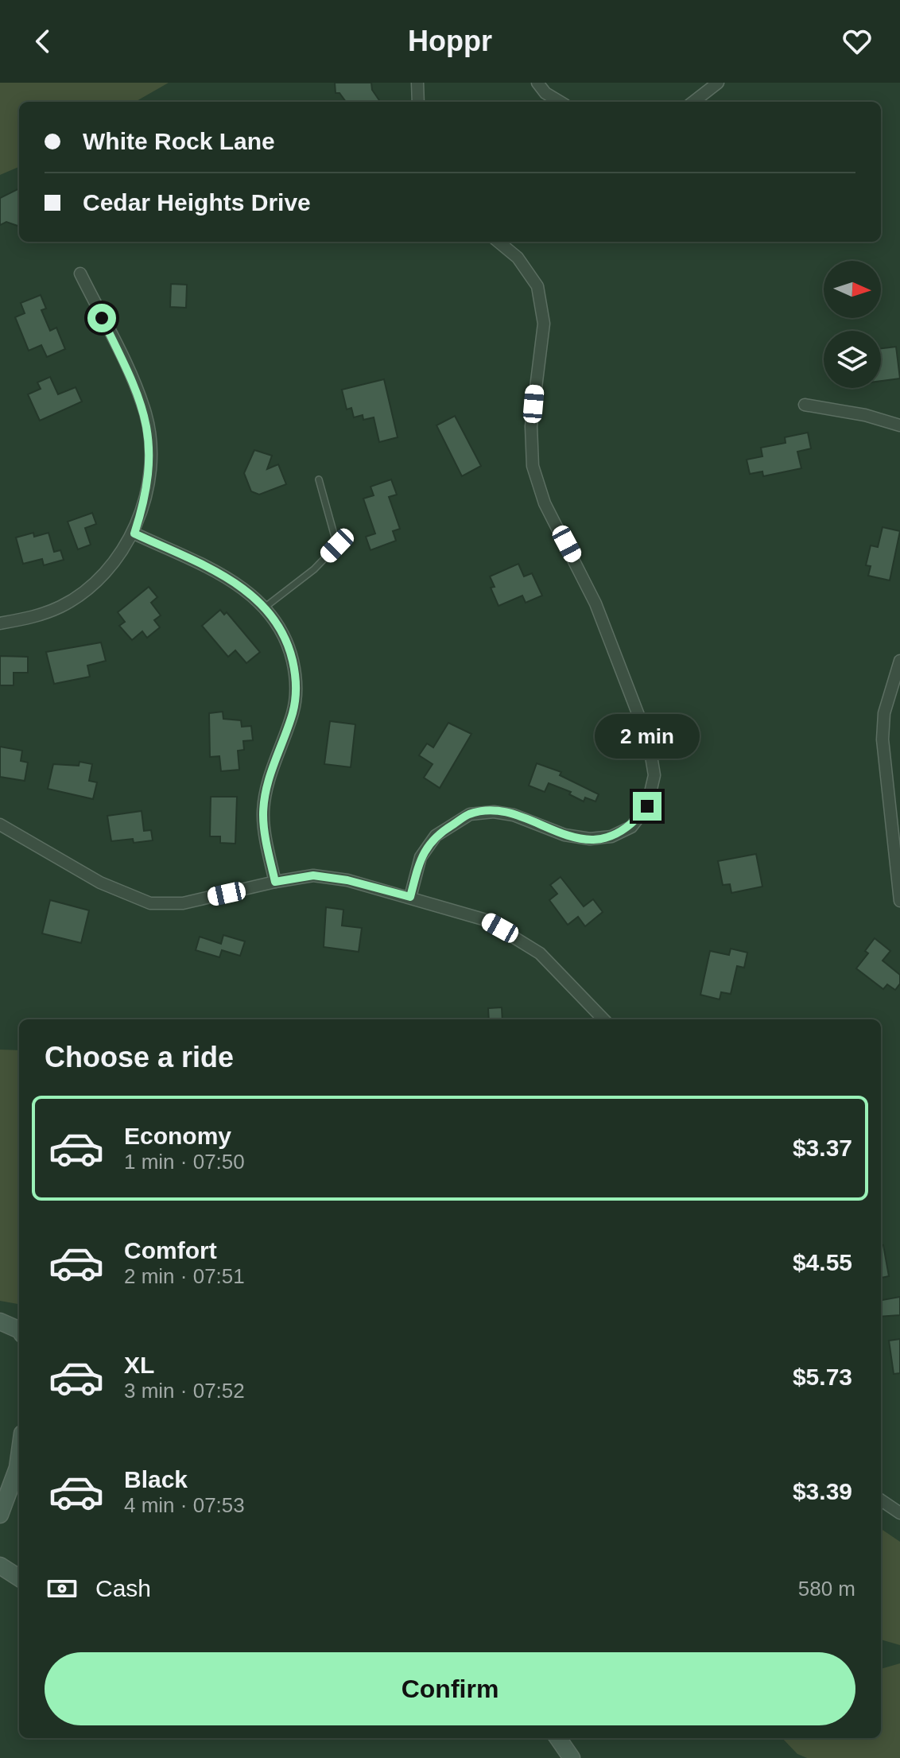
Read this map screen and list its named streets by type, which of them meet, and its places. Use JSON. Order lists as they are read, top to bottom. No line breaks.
{"north":"right","page":{"header":"Hoppr","banner":["White Rock Lane","Cedar Heights Drive"],"bubble":"2 min","heading":"Choose a ride","list":[{"name":"Economy","note":"1 min · 07:50","value":"$3.37"},{"name":"Comfort","note":"2 min · 07:51","value":"$4.55"},{"name":"XL","note":"3 min · 07:52","value":"$5.73"},{"name":"Black","note":"4 min · 07:53","value":"$3.39"}],"pay":["Cash","580 m"],"buttons":"Confirm"}}
